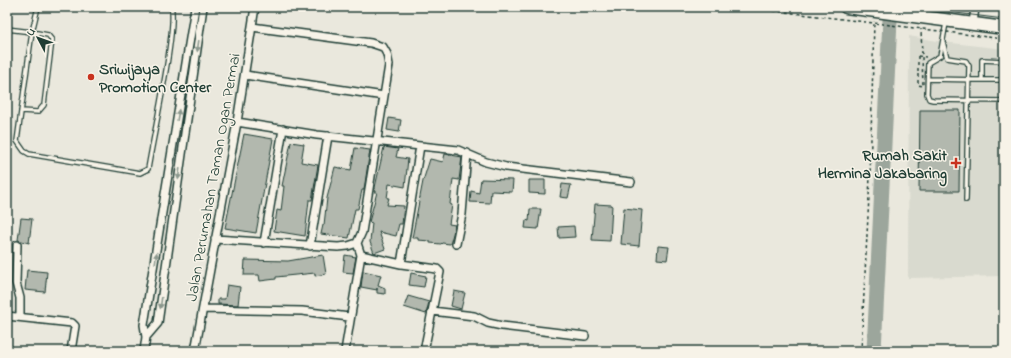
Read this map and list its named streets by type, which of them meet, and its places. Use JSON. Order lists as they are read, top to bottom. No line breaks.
{"streets":{"street":["Jalan Perumahan Taman Ogan Permai"]},"places":{"other":["Sriwijaya Promotion Center"],"health":["Rumah Sakit Hermina Jakabaring"]},"north":"top left"}
